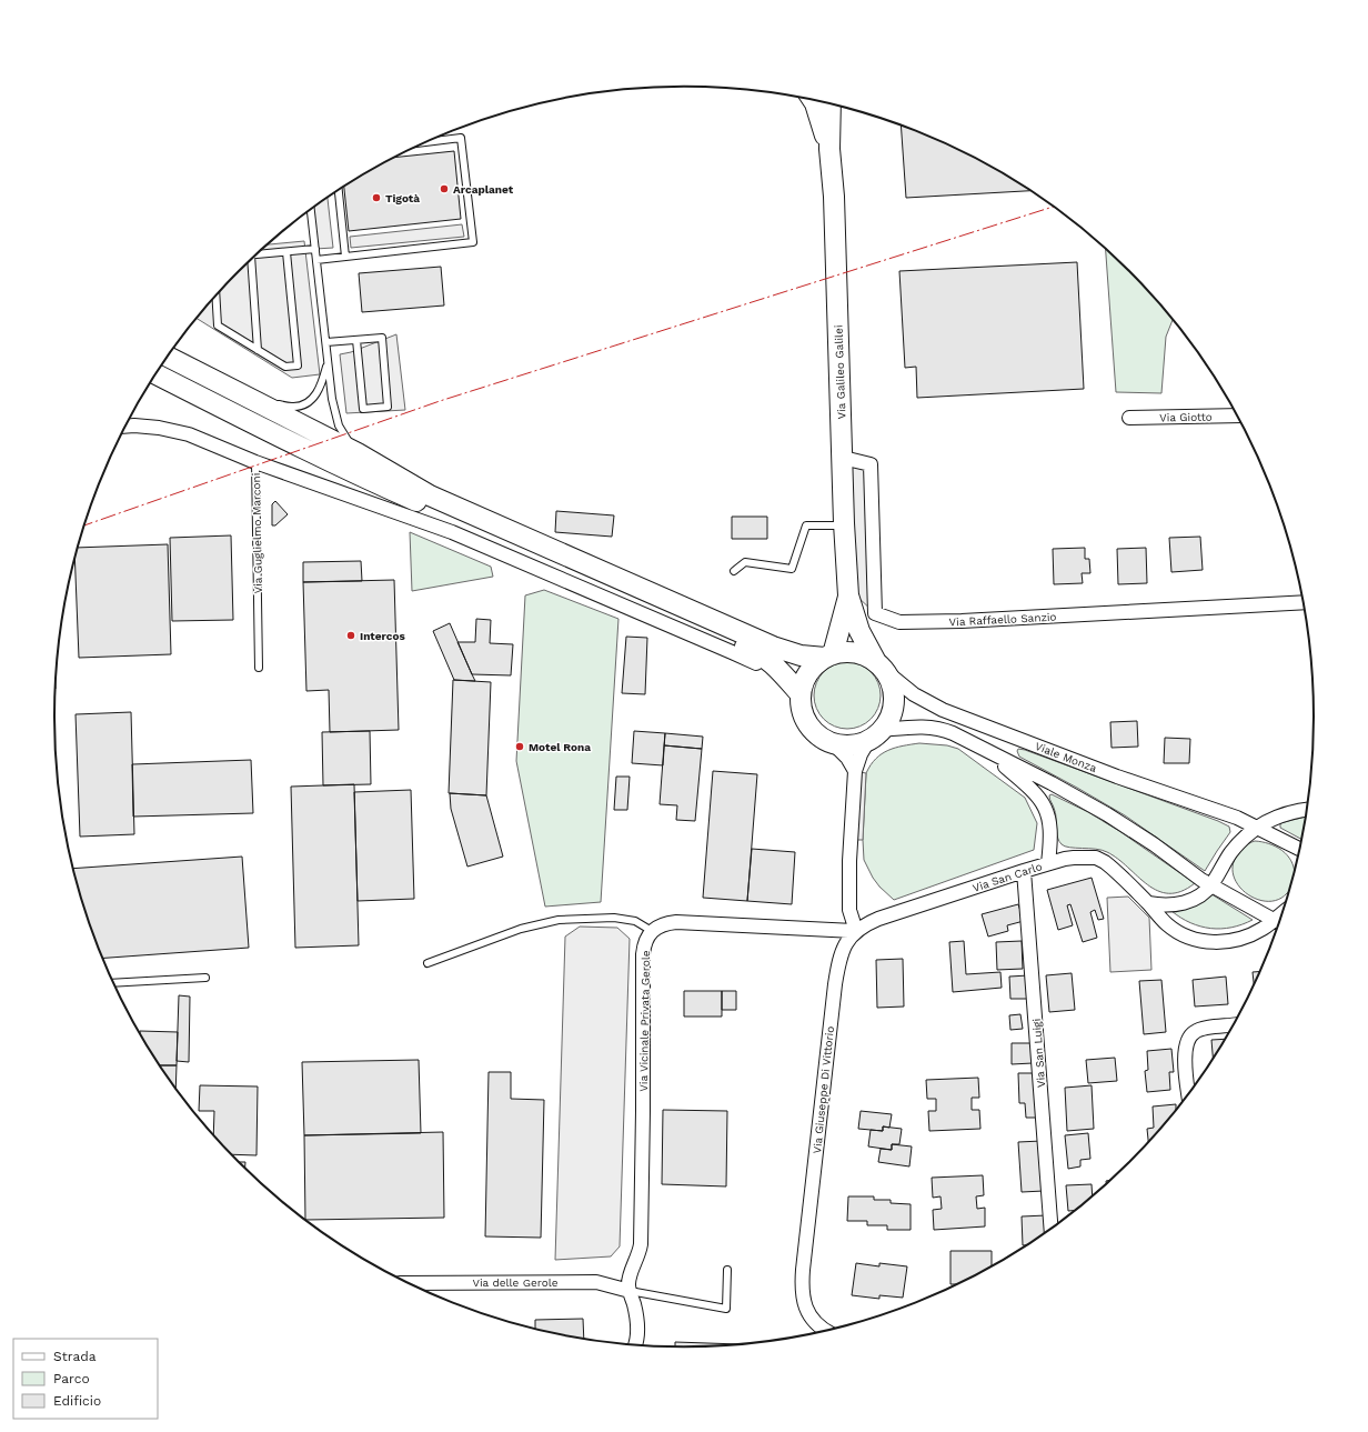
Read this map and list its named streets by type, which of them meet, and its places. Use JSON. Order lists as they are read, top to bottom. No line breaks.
{"streets":{"street":["Via Galileo Galilei","Via Giotto","Via Guglielmo Marconi","Via Raffaello Sanzio","Viale Monza","Via San Carlo","Via Vicinale Privata Gerole","Via San Luigi","Via Giuseppe Di Vittorio","Via delle Gerole"]},"crossings":[["Via Galileo Galilei","Via Raffaello Sanzio"],["Via Galileo Galilei","Viale Monza"],["Via San Carlo","Via San Luigi"],["Via San Carlo","Via Giuseppe Di Vittorio"],["Via Vicinale Privata Gerole","Via delle Gerole"]],"places":["Arcaplanet","Tigotà","Intercos","Motel Rona"],"legend":["Strada","Parco","Edificio"]}
